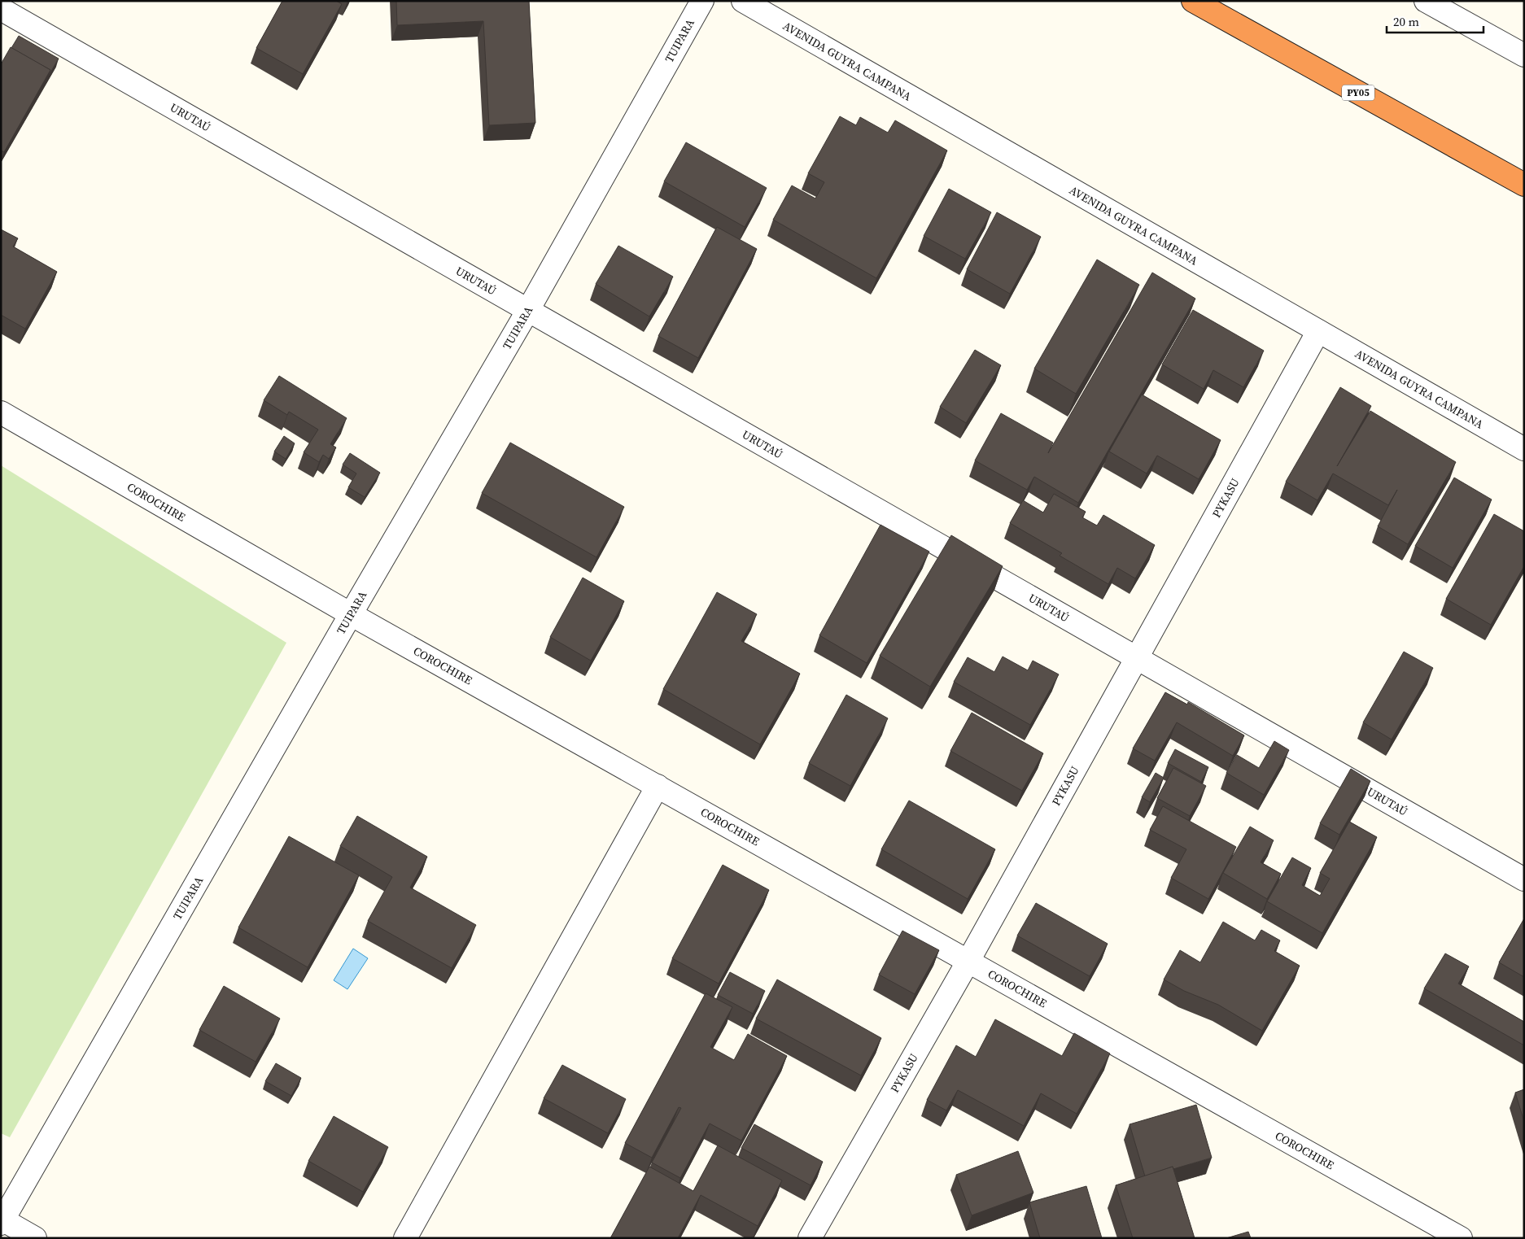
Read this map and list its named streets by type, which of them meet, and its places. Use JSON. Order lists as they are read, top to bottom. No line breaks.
{"streets":{"highway":["PY05"],"street":["TUIPARA","AVENIDA GUYRA CAMPANA","URUTAÚ","PYKASU","COROCHIRE"]},"crossings":[["TUIPARA","URUTAÚ"],["TUIPARA","COROCHIRE"],["AVENIDA GUYRA CAMPANA","PYKASU"],["URUTAÚ","PYKASU"],["PYKASU","COROCHIRE"]],"scale_bar":"20 m"}
